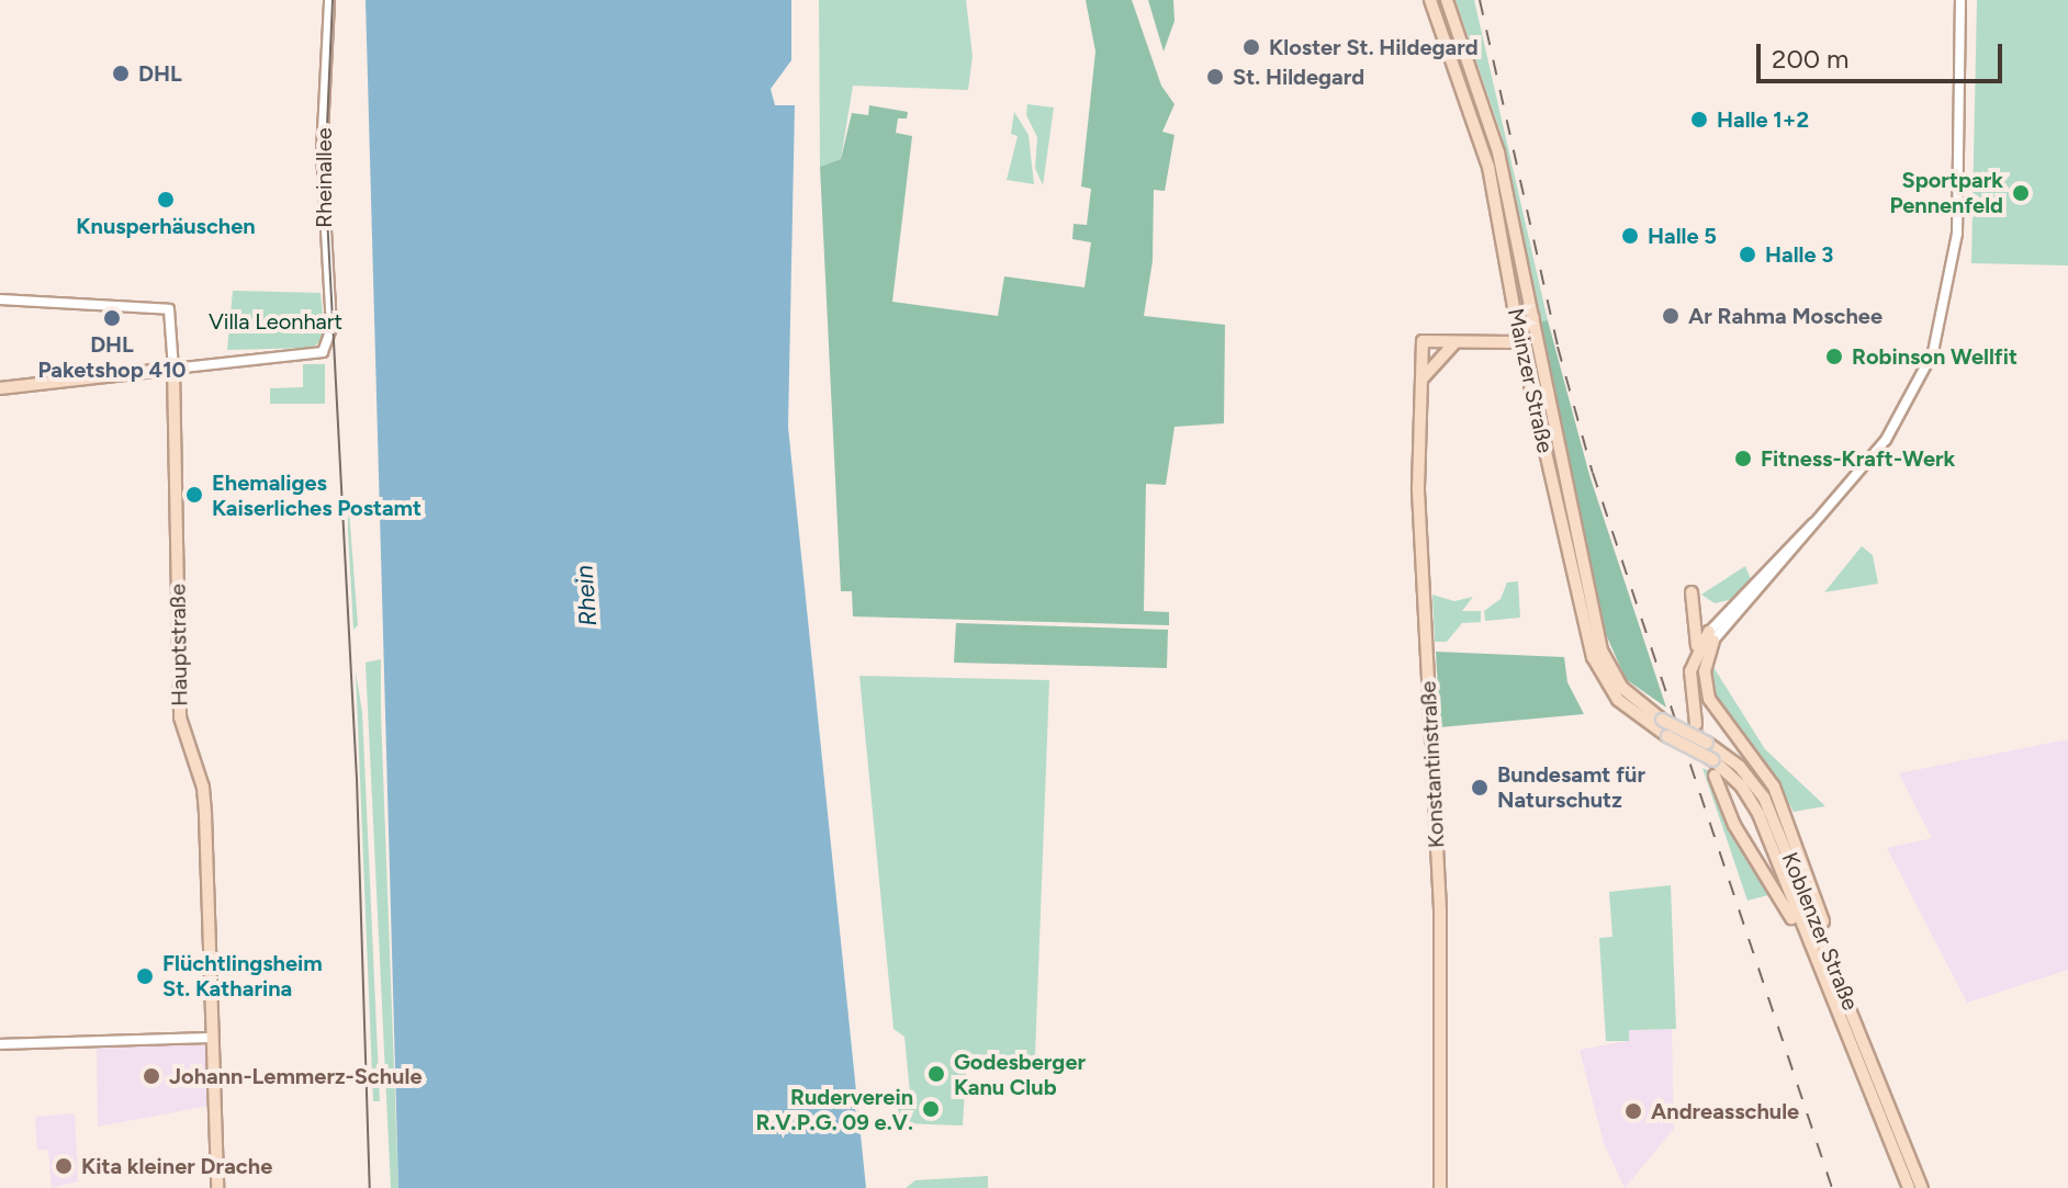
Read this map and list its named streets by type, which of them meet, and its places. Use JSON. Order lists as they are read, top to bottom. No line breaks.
{"streets":{"main road":["Mainzer Straße","Hauptstraße","Konstantinstraße","Koblenzer Straße"],"street":["Rheinallee"]},"crossings":[["Rheinallee","Hauptstraße"],["Mainzer Straße","Koblenzer Straße"]],"water":["Rhein"],"parks":["Villa Leonhart"],"places":["Kloster St. Hildegard","DHL","St. Hildegard","Halle 1+2","Sportpark Pennenfeld","Knusperhäuschen","Halle 5","Halle 3","Ar Rahma Moschee","DHL Paketshop 410","Robinson Wellfit","Fitness-Kraft-Werk","Ehemaliges Kaiserliches Postamt","Bundesamt für Naturschutz","Flüchtlingsheim St. Katharina","Godesberger Kanu Club","Johann-Lemmerz-Schule","Ruderverein R.V.P.G. 09 e.V.","Andreasschule","Kita kleiner Drache"],"scale_bar":"200 m"}
